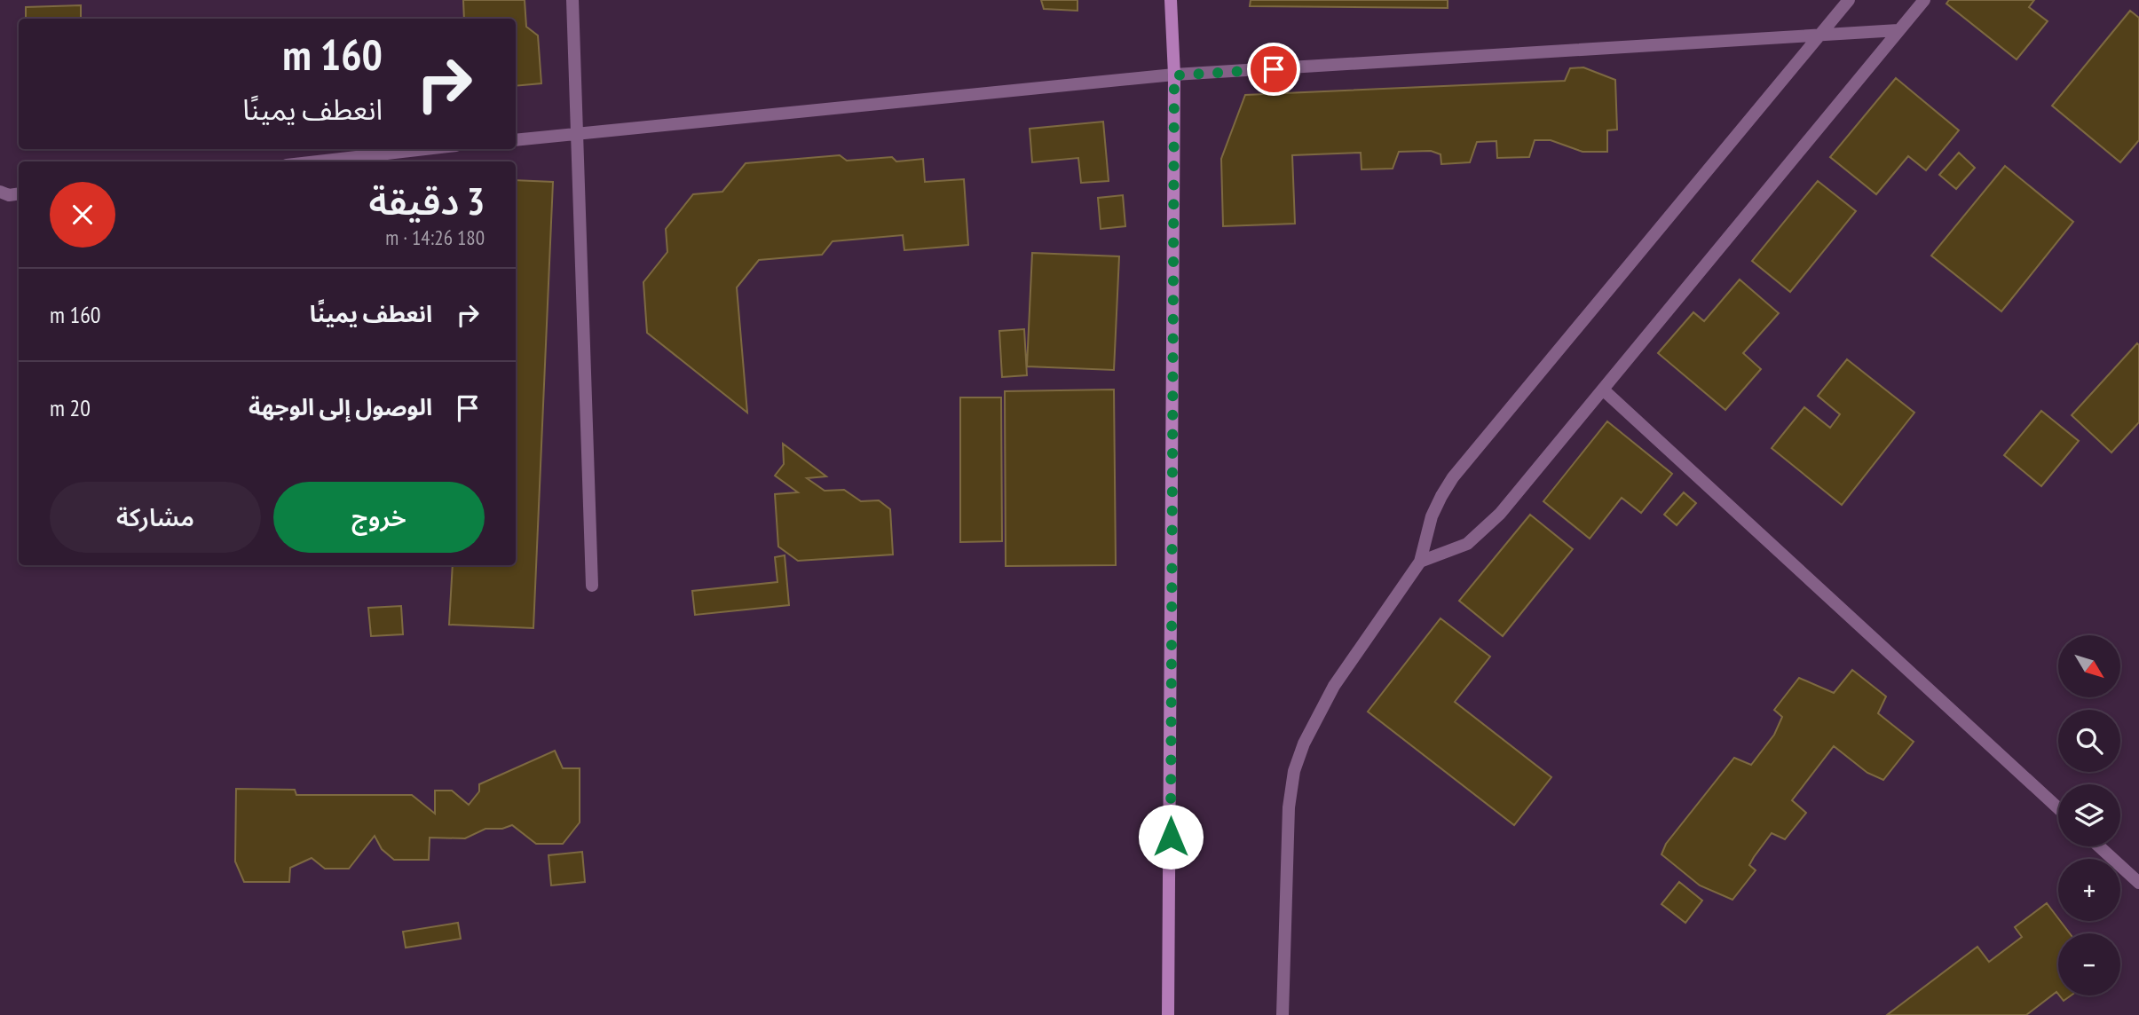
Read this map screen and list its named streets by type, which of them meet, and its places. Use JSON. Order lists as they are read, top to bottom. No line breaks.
{"north":"bottom right","page":{"turn":["160 m","انعطف يمينًا"],"heading":["3 دقيقة","180 m · 14:26"],"list":[{"name":"انعطف يمينًا","value":"160 m"},{"name":"الوصول إلى الوجهة","value":"20 m"}],"buttons":["خروج","مشاركة"],"map_buttons":["+","−"]}}
